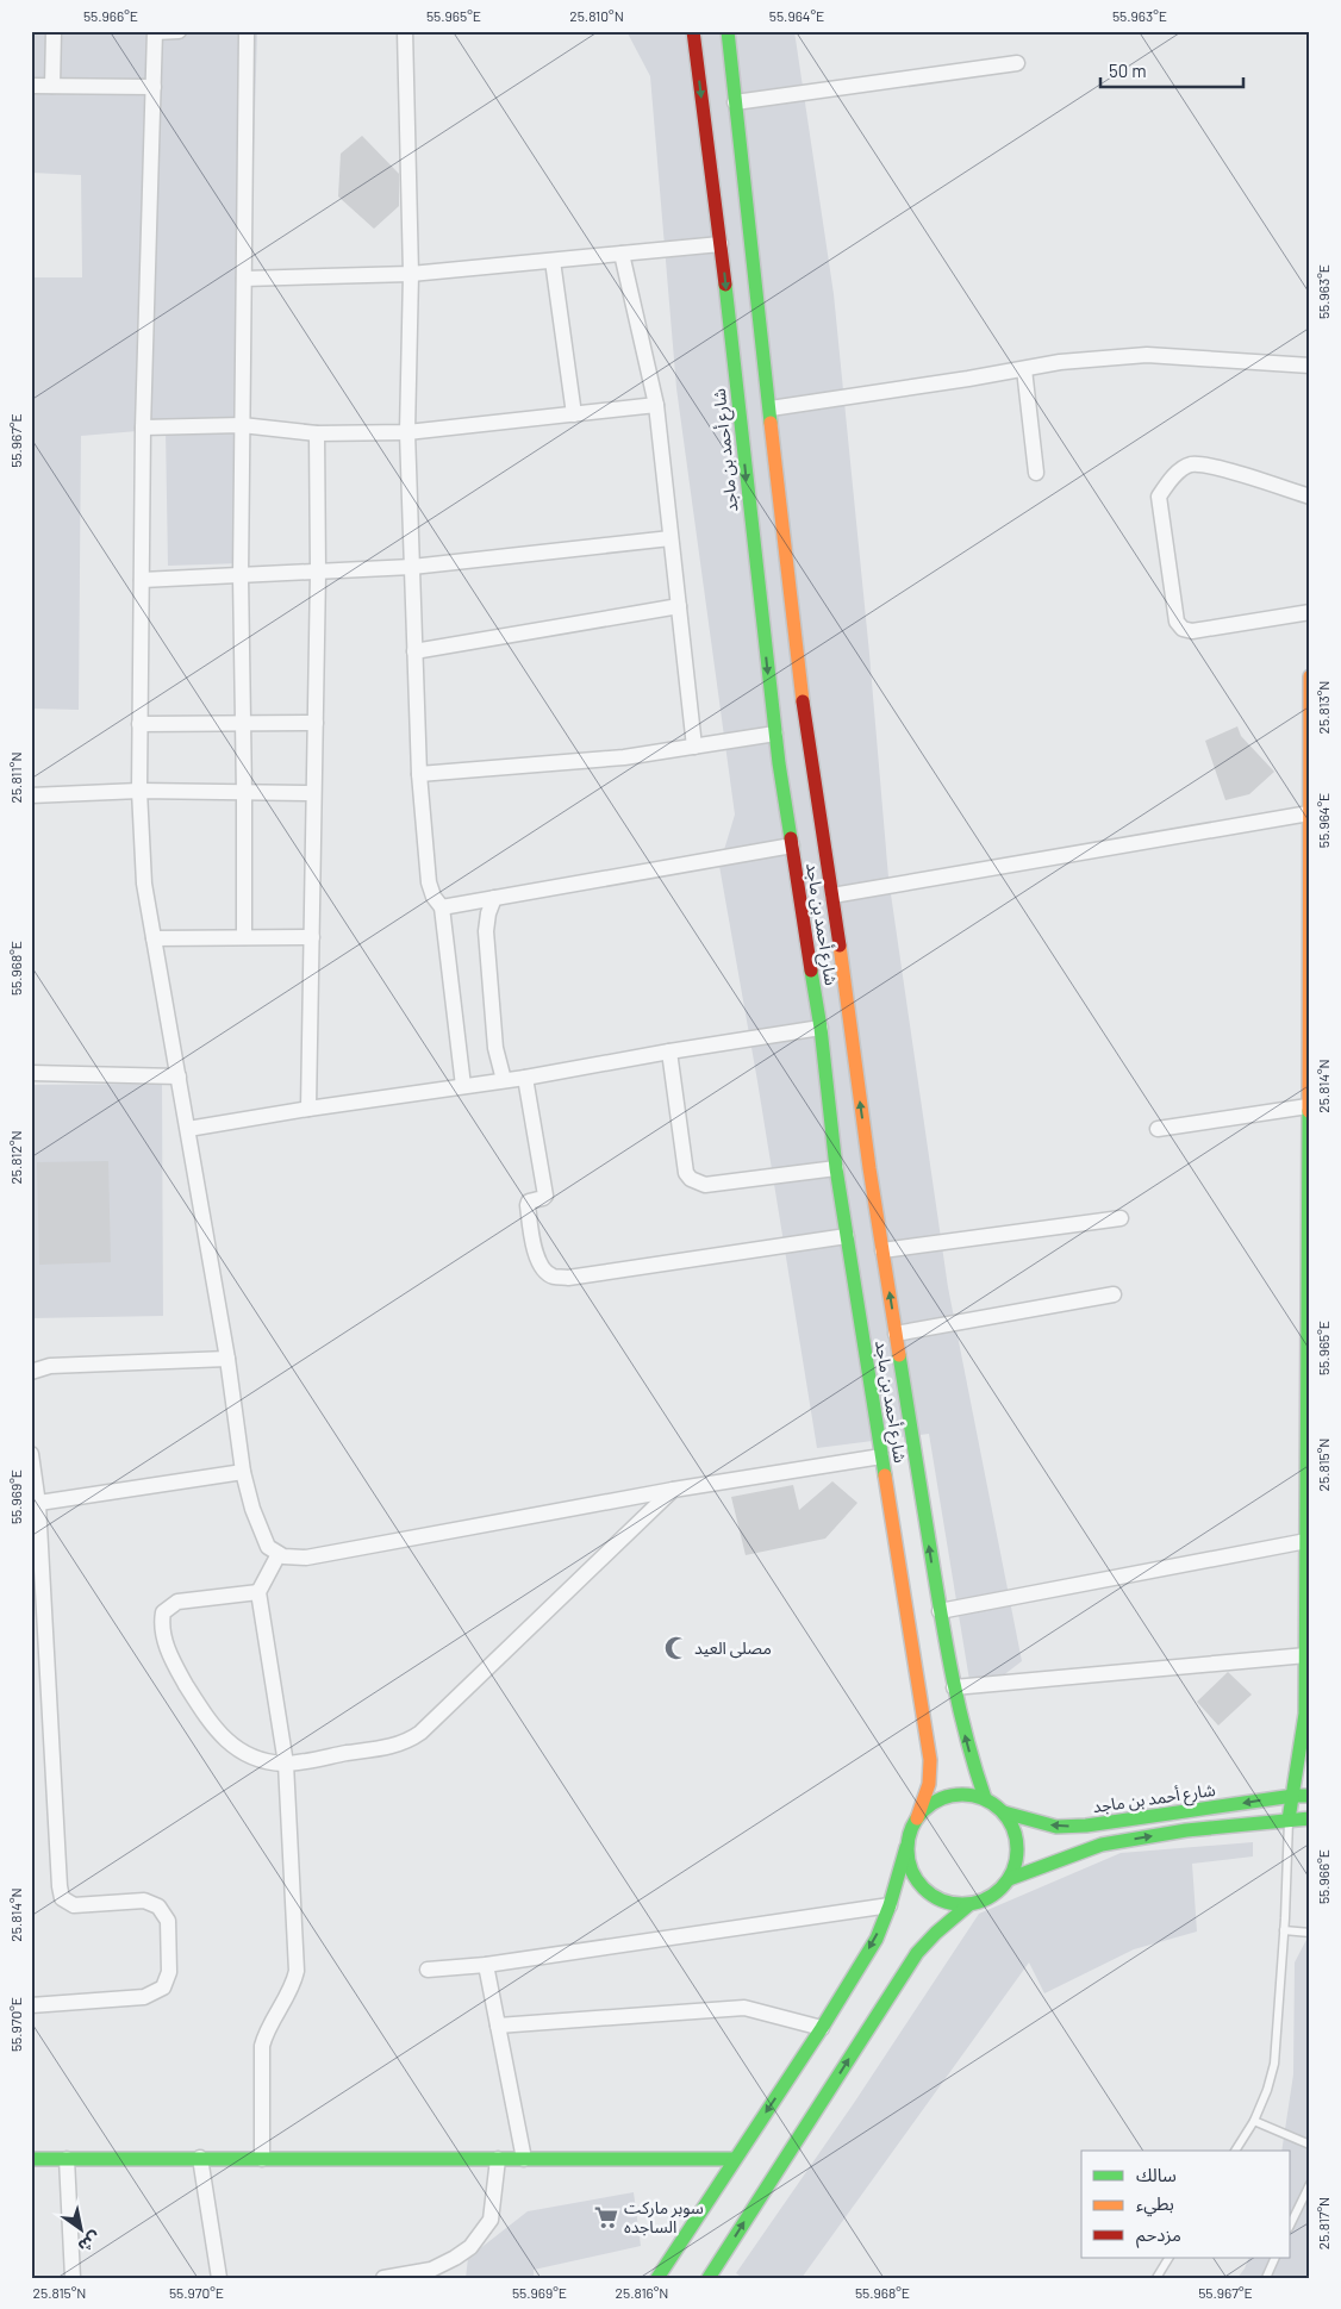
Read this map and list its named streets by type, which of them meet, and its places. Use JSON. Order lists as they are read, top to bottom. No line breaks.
{"streets":{"main road":["شارع أحمد بن ماجد"]},"places":{"mosque":["مصلى العيد"],"supermarket":["سوبر ماركت الساجده"]},"legend":["سالك","بطيء","مزدحم"],"scale_bar":"50 m","north":"bottom right","coordinates":["55.966°E","55.965°E","25.810°N","55.964°E","55.963°E","55.967°E","25.813°N","25.811°N","55.968°E","25.814°N","25.812°N","25.815°N","55.969°E","55.970°E","25.817°N","25.816°N"]}
